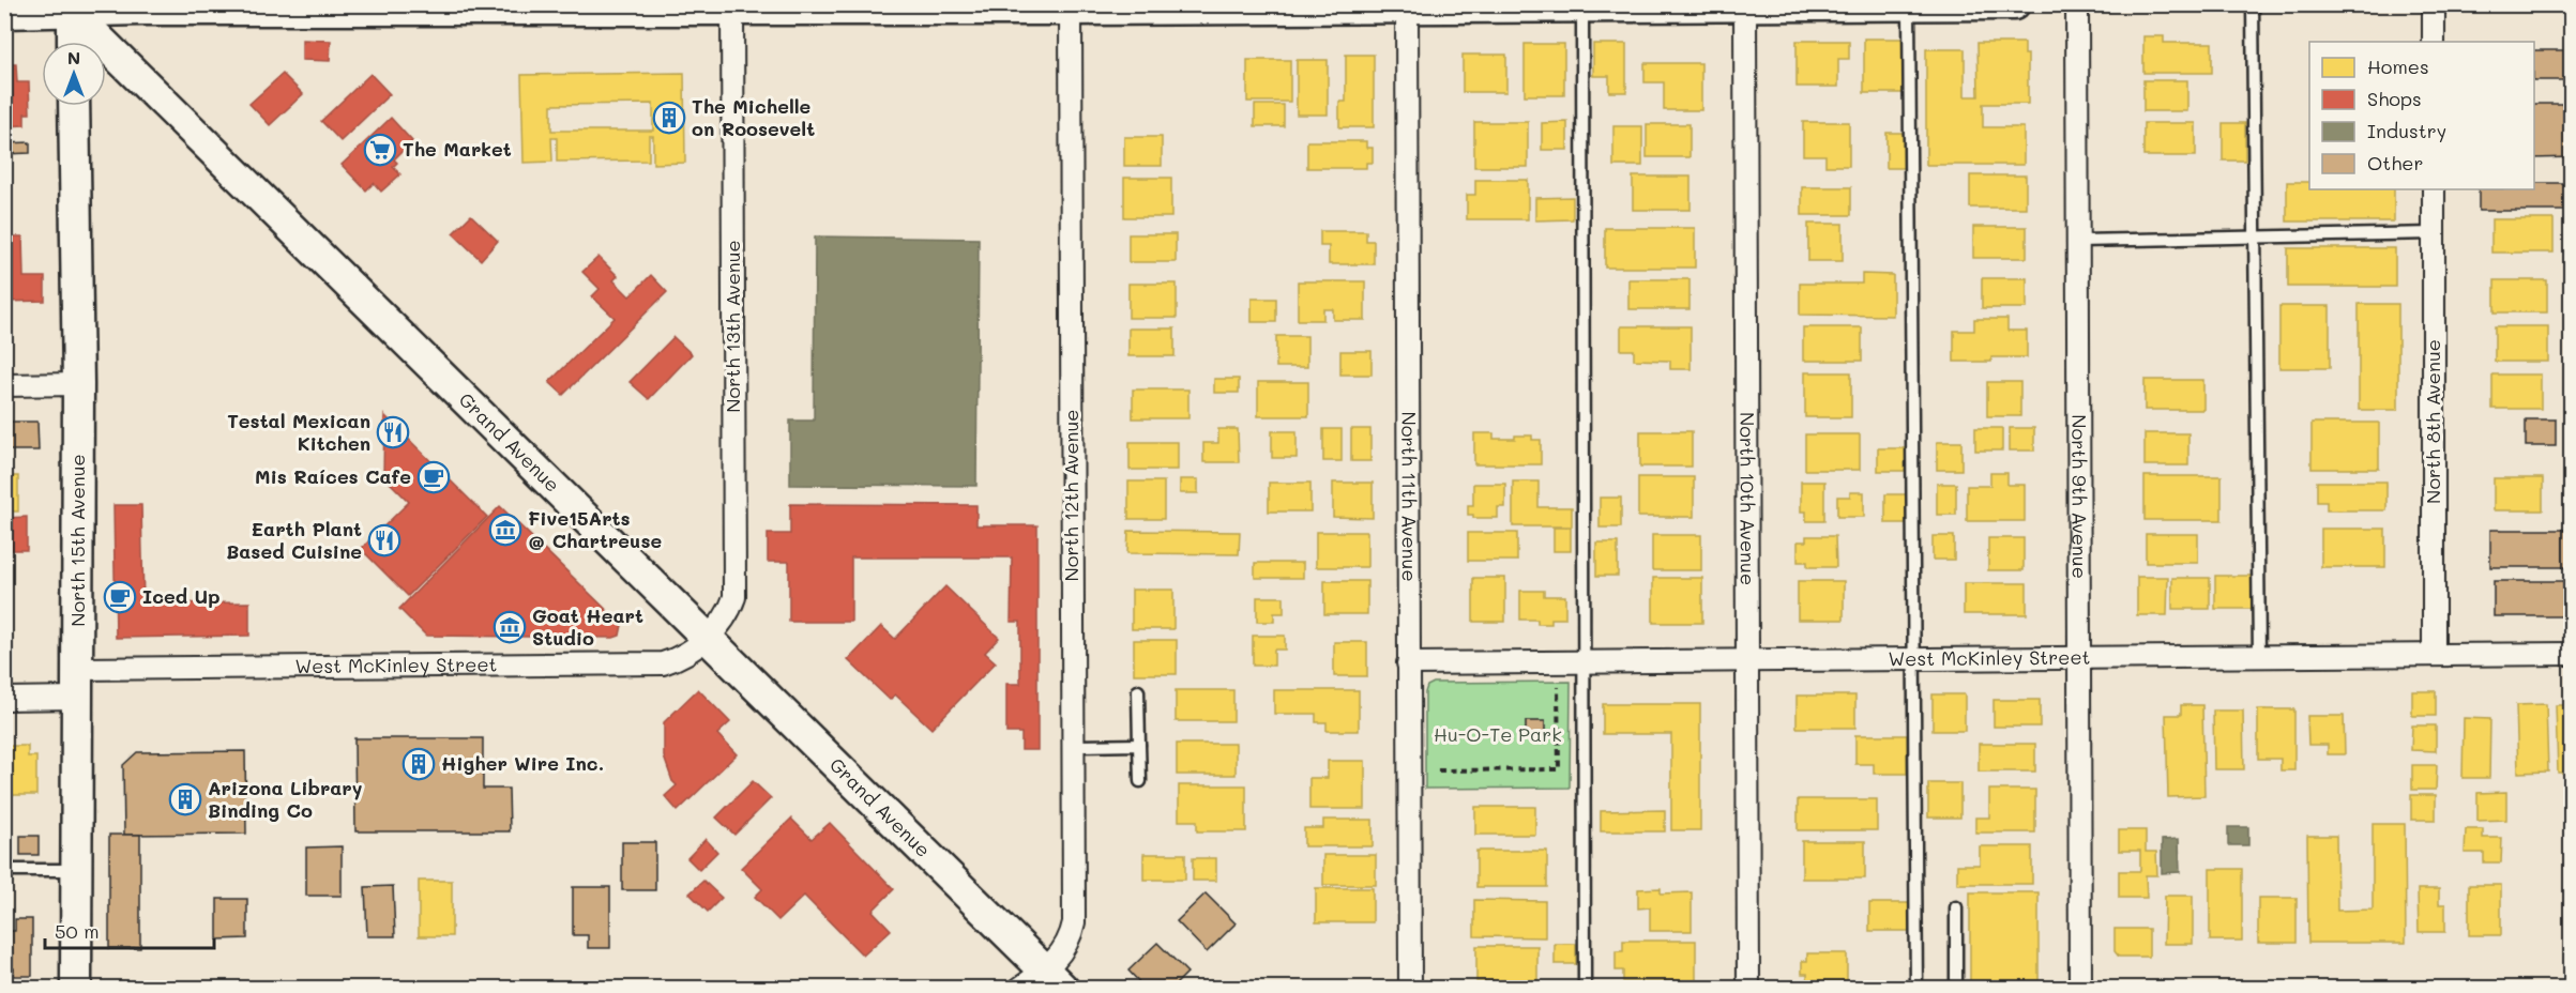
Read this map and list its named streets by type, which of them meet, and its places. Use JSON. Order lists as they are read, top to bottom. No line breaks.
{"streets":{"street":["North 13th Avenue","North 8th Avenue","Grand Avenue","North 12th Avenue","North 11th Avenue","North 9th Avenue","North 10th Avenue","North 15th Avenue","West McKinley Street"]},"crossings":[["North 13th Avenue","Grand Avenue"],["North 13th Avenue","West McKinley Street"],["North 8th Avenue","West McKinley Street"],["Grand Avenue","North 12th Avenue"],["Grand Avenue","West McKinley Street"],["North 11th Avenue","West McKinley Street"],["North 9th Avenue","West McKinley Street"],["North 10th Avenue","West McKinley Street"],["North 15th Avenue","West McKinley Street"]],"parks":["Hu-O-Te Park"],"places":{"building":["The Michelle on Roosevelt","Higher Wire Inc.","Arizona Library Binding Co"],"supermarket":["The Market"],"restaurant":["Testal Mexican Kitchen","Earth Plant Based Cuisine"],"cafe":["Mis Raíces Cafe","Iced Up"],"museum":["Five15Arts @ Chartreuse","Goat Heart Studio"]},"legend":["Homes","Shops","Industry","Other"],"scale_bar":"50 m","north":"top"}
